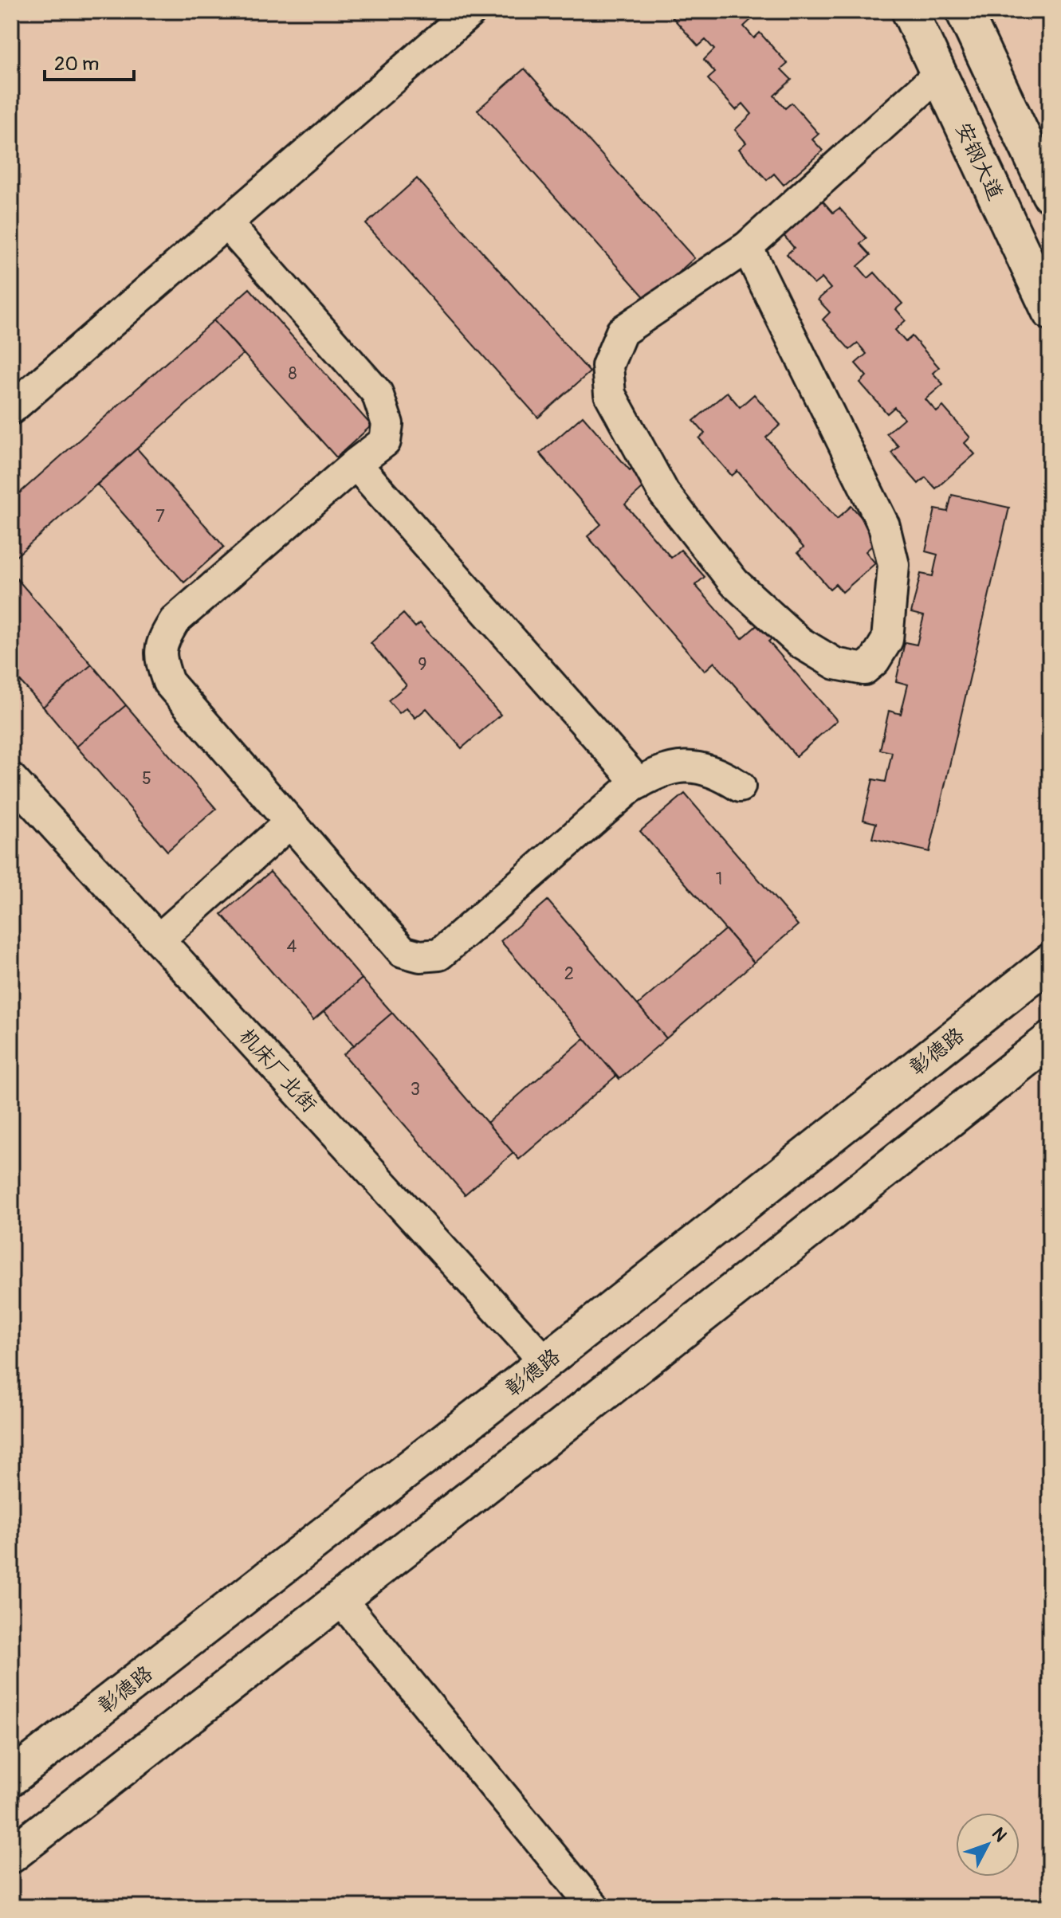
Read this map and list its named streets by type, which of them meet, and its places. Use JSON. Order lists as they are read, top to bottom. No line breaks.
{"streets":{"main road":["安钢大道","彰德路"],"street":["机床厂北街"]},"crossings":[["彰德路","机床厂北街"]],"house_numbers":["8","7","9","5","1","4","2","3"],"scale_bar":"20 m","north":"top right"}
